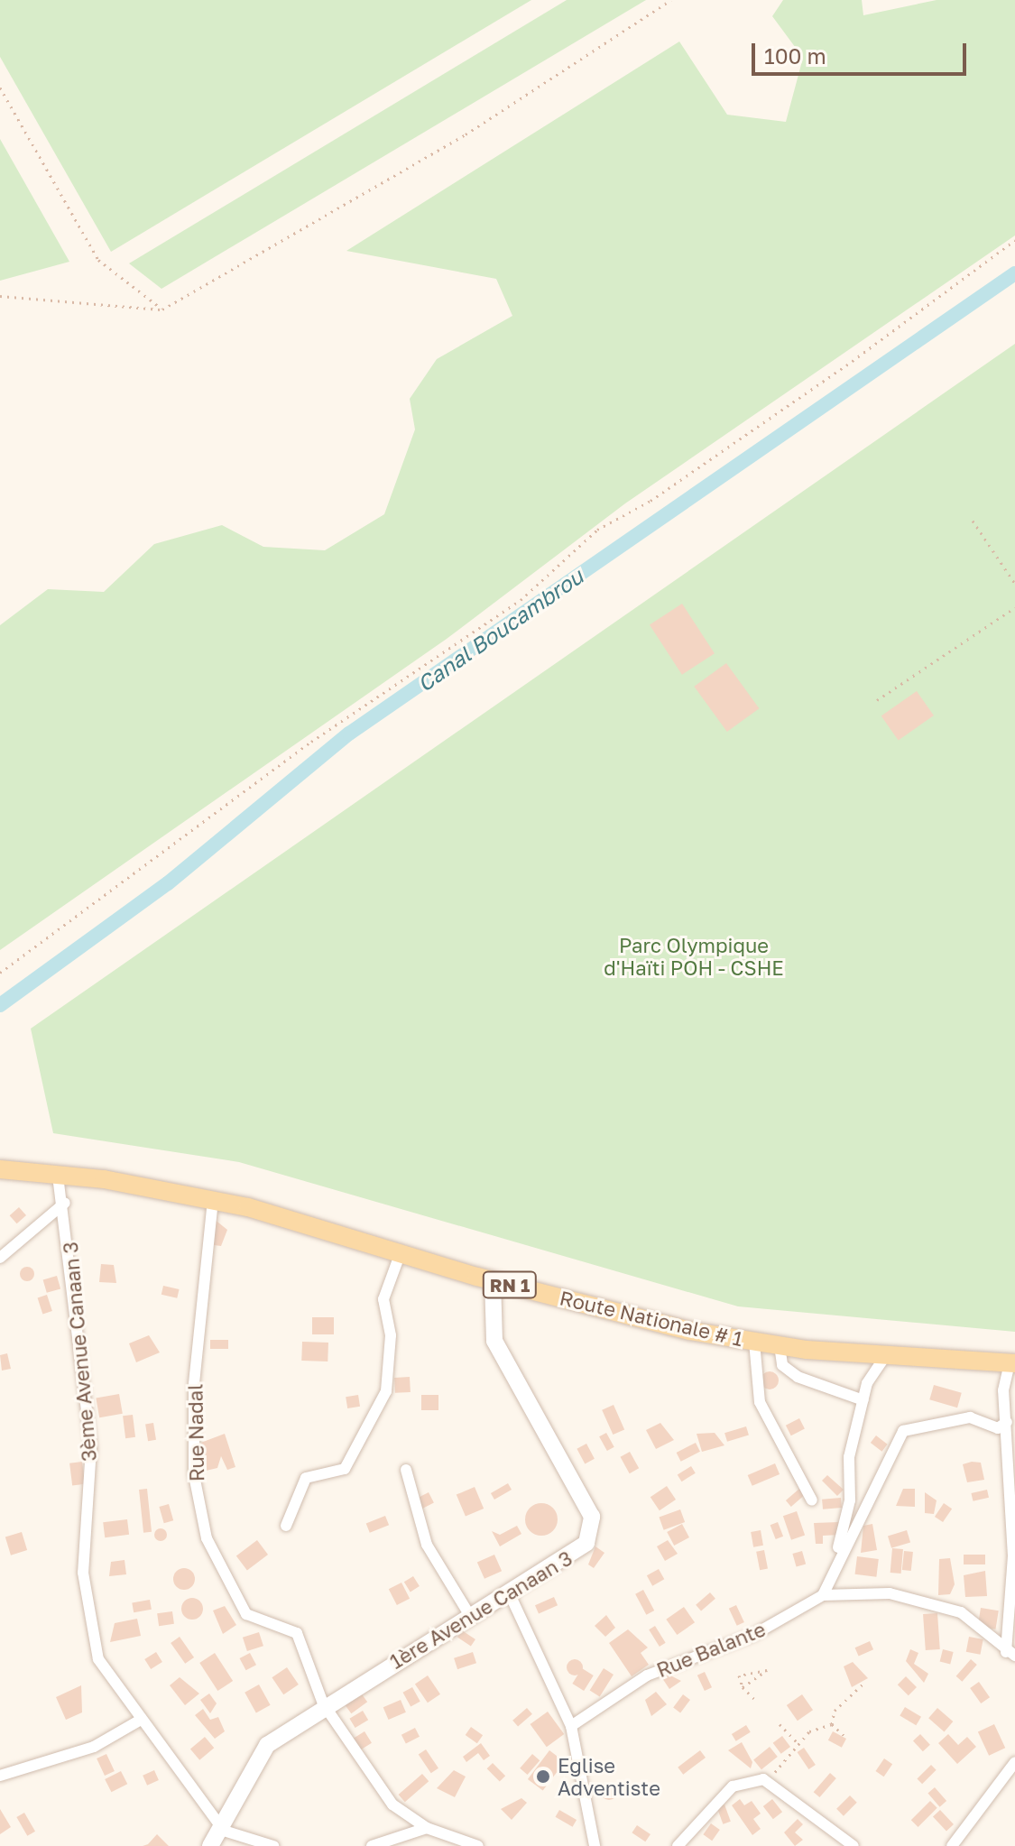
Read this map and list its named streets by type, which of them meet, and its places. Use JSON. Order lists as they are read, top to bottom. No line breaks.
{"streets":{"main road":["RN 1","Route Nationale # 1","1ère Avenue Canaan 3"],"street":["3ème Avenue Canaan 3","Rue Nadal","Rue Balante"]},"crossings":[["Route Nationale # 1","3ème Avenue Canaan 3"],["Route Nationale # 1","Rue Nadal"],["Route Nationale # 1","1ère Avenue Canaan 3"],["3ème Avenue Canaan 3","1ère Avenue Canaan 3"],["Rue Nadal","1ère Avenue Canaan 3"]],"water":["Canal Boucambrou"],"parks":["Parc Olympique d'Haïti POH - CSHE"],"places":["Eglise Adventiste"],"scale_bar":"100 m"}
